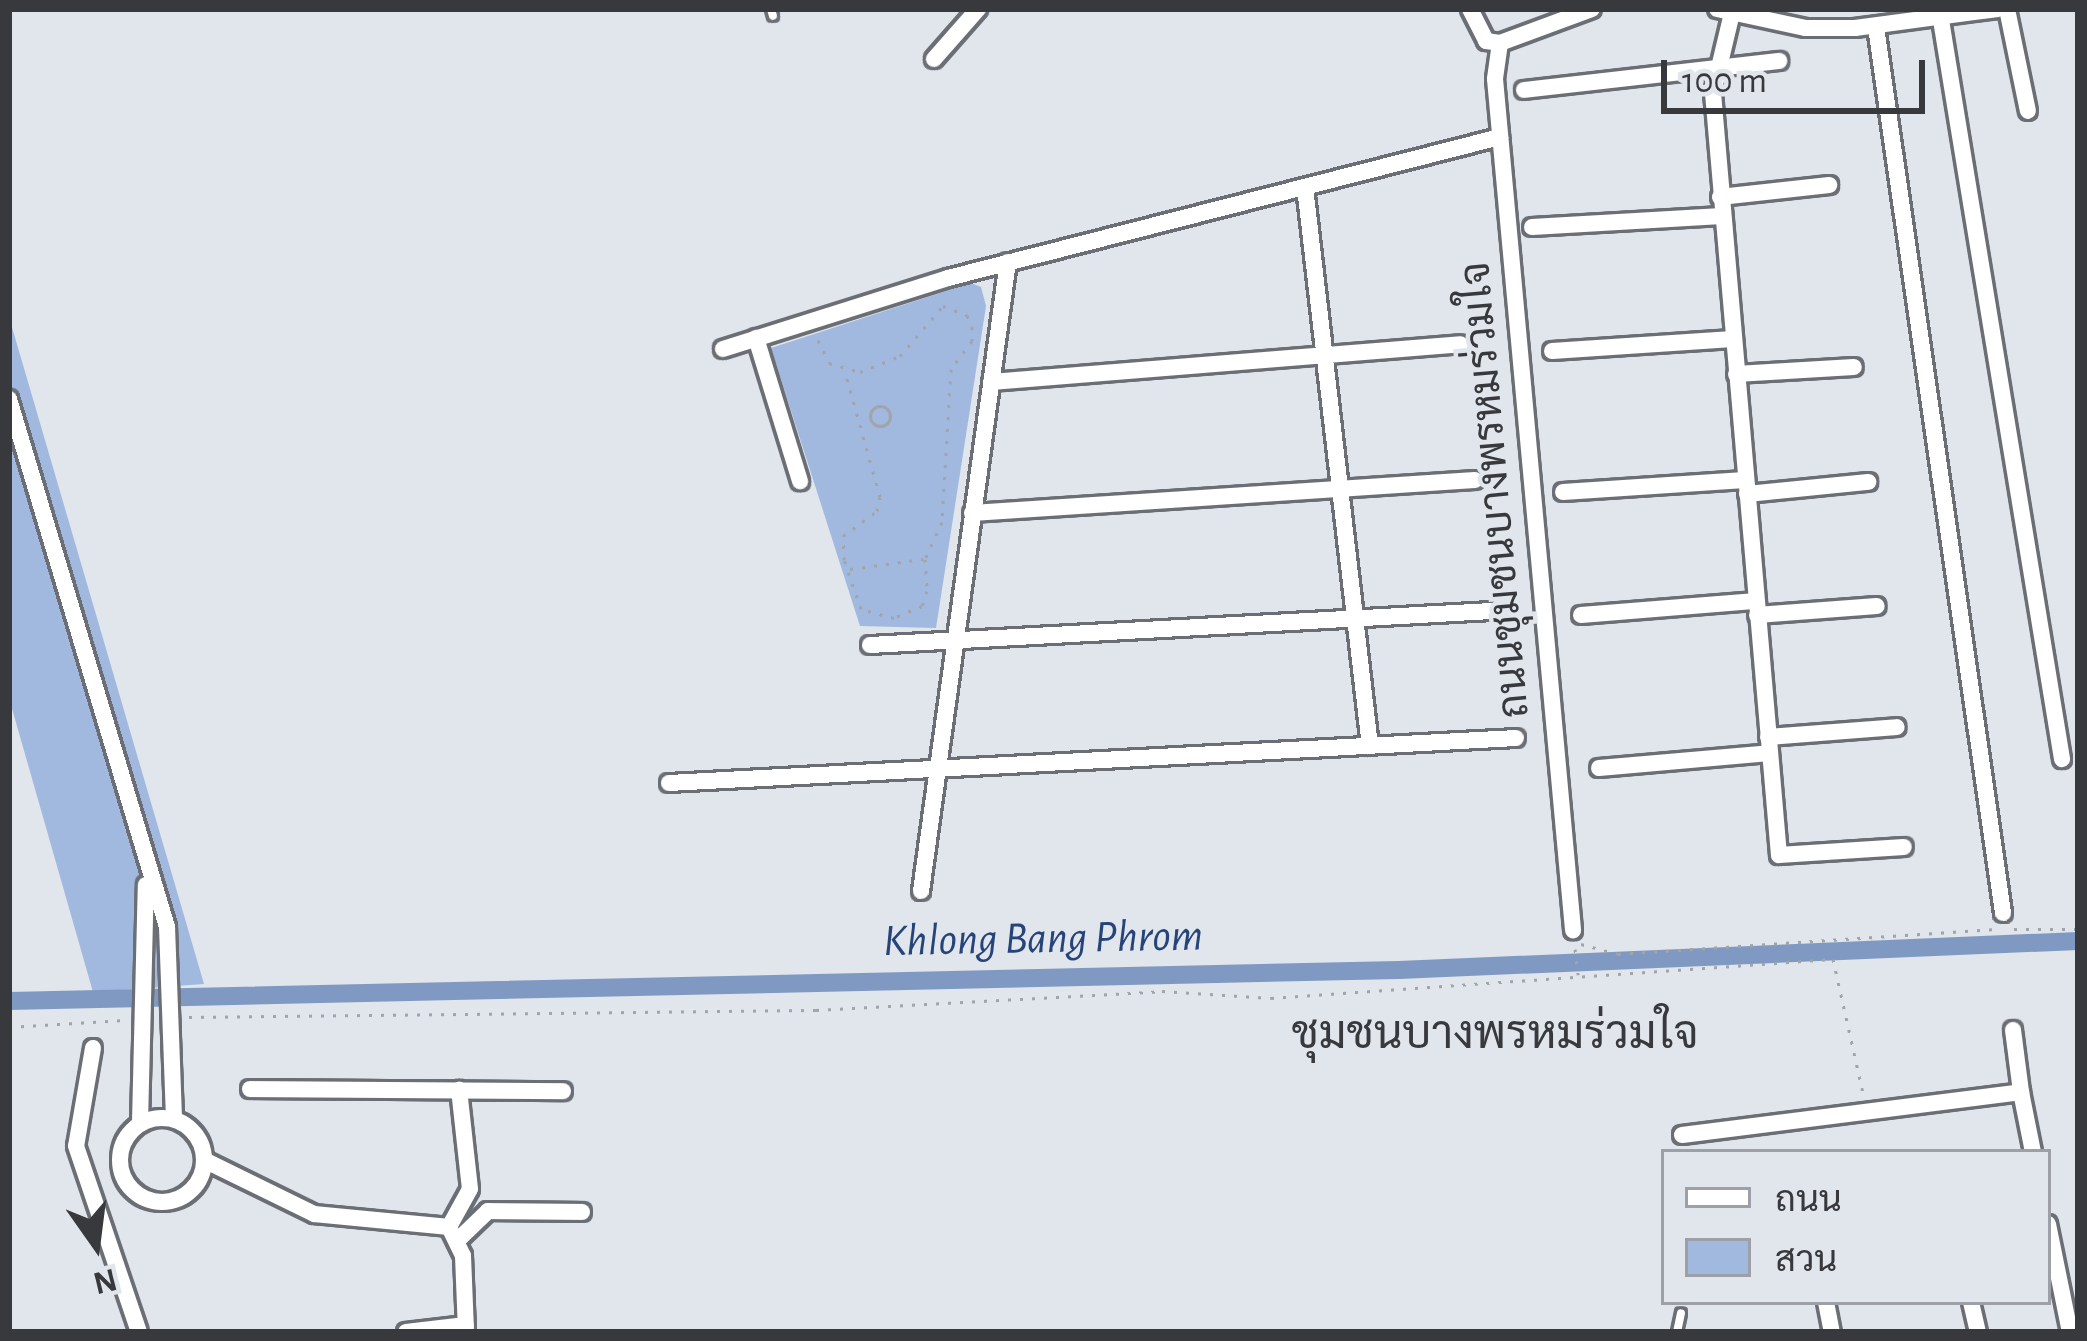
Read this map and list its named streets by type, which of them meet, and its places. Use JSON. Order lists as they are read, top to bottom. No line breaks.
{"streets":{"street":["ถนนชุมชนบางพรหมร่วมใจ"]},"districts":["ชุมชนบางพรหมร่วมใจ"],"water":["Khlong Bang Phrom"],"legend":["ถนน","สวน"],"scale_bar":"100 m","north":"bottom"}
